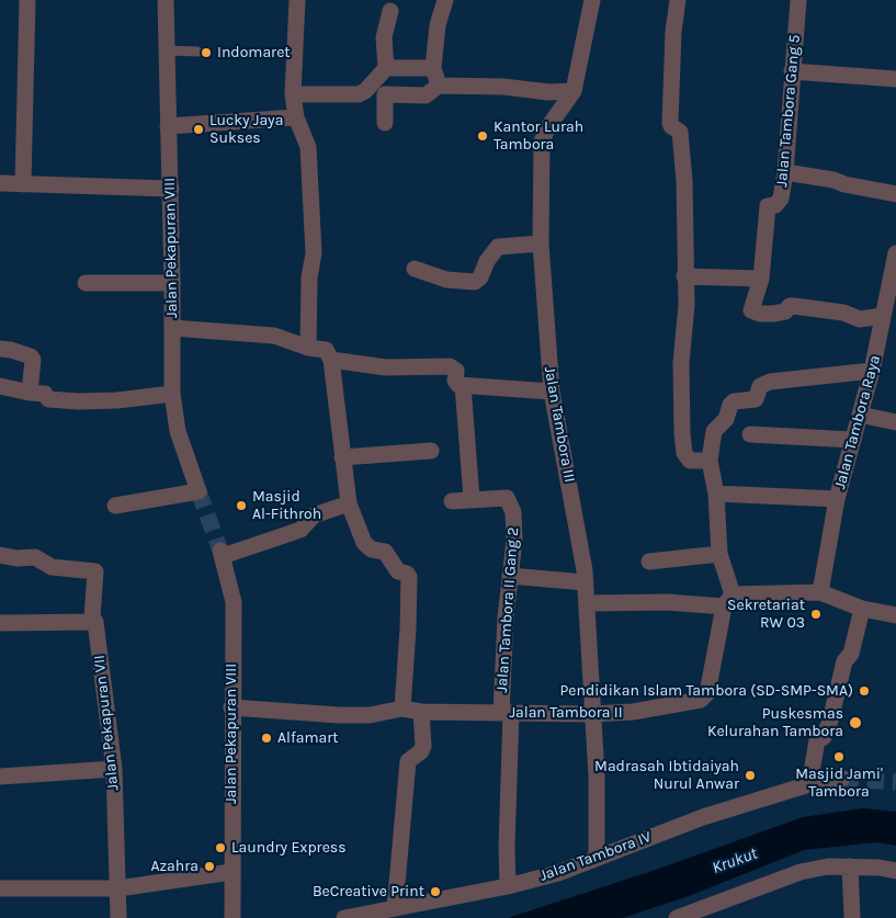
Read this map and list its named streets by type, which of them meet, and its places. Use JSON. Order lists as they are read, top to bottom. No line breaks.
{"streets":{"street":["Jalan Tambora Gang 5","Jalan Pekapuran VIII","Jalan Tambora Raya","Jalan Tambora III","Jalan Tambora II Gang 2","Jalan Tambora II","Jalan Pekapuran VII","Jalan Tambora IV"]},"crossings":[["Jalan Pekapuran VIII","Jalan Tambora II"],["Jalan Tambora III","Jalan Tambora II"],["Jalan Tambora III","Jalan Tambora IV"],["Jalan Tambora II Gang 2","Jalan Tambora II"],["Jalan Tambora II Gang 2","Jalan Tambora IV"]],"water":["Krukut"],"places":["Indomaret","Lucky Jaya Sukses","Kantor Lurah Tambora","Masjid Al-Fithroh","Sekretariat RW 03","Pendidikan Islam Tambora (SD-SMP-SMA)","Puskesmas Kelurahan Tambora","Alfamart","Masjid Jami' Tambora","Madrasah Ibtidaiyah Nurul Anwar","Laundry Express","Azahra","BeCreative Print"]}
